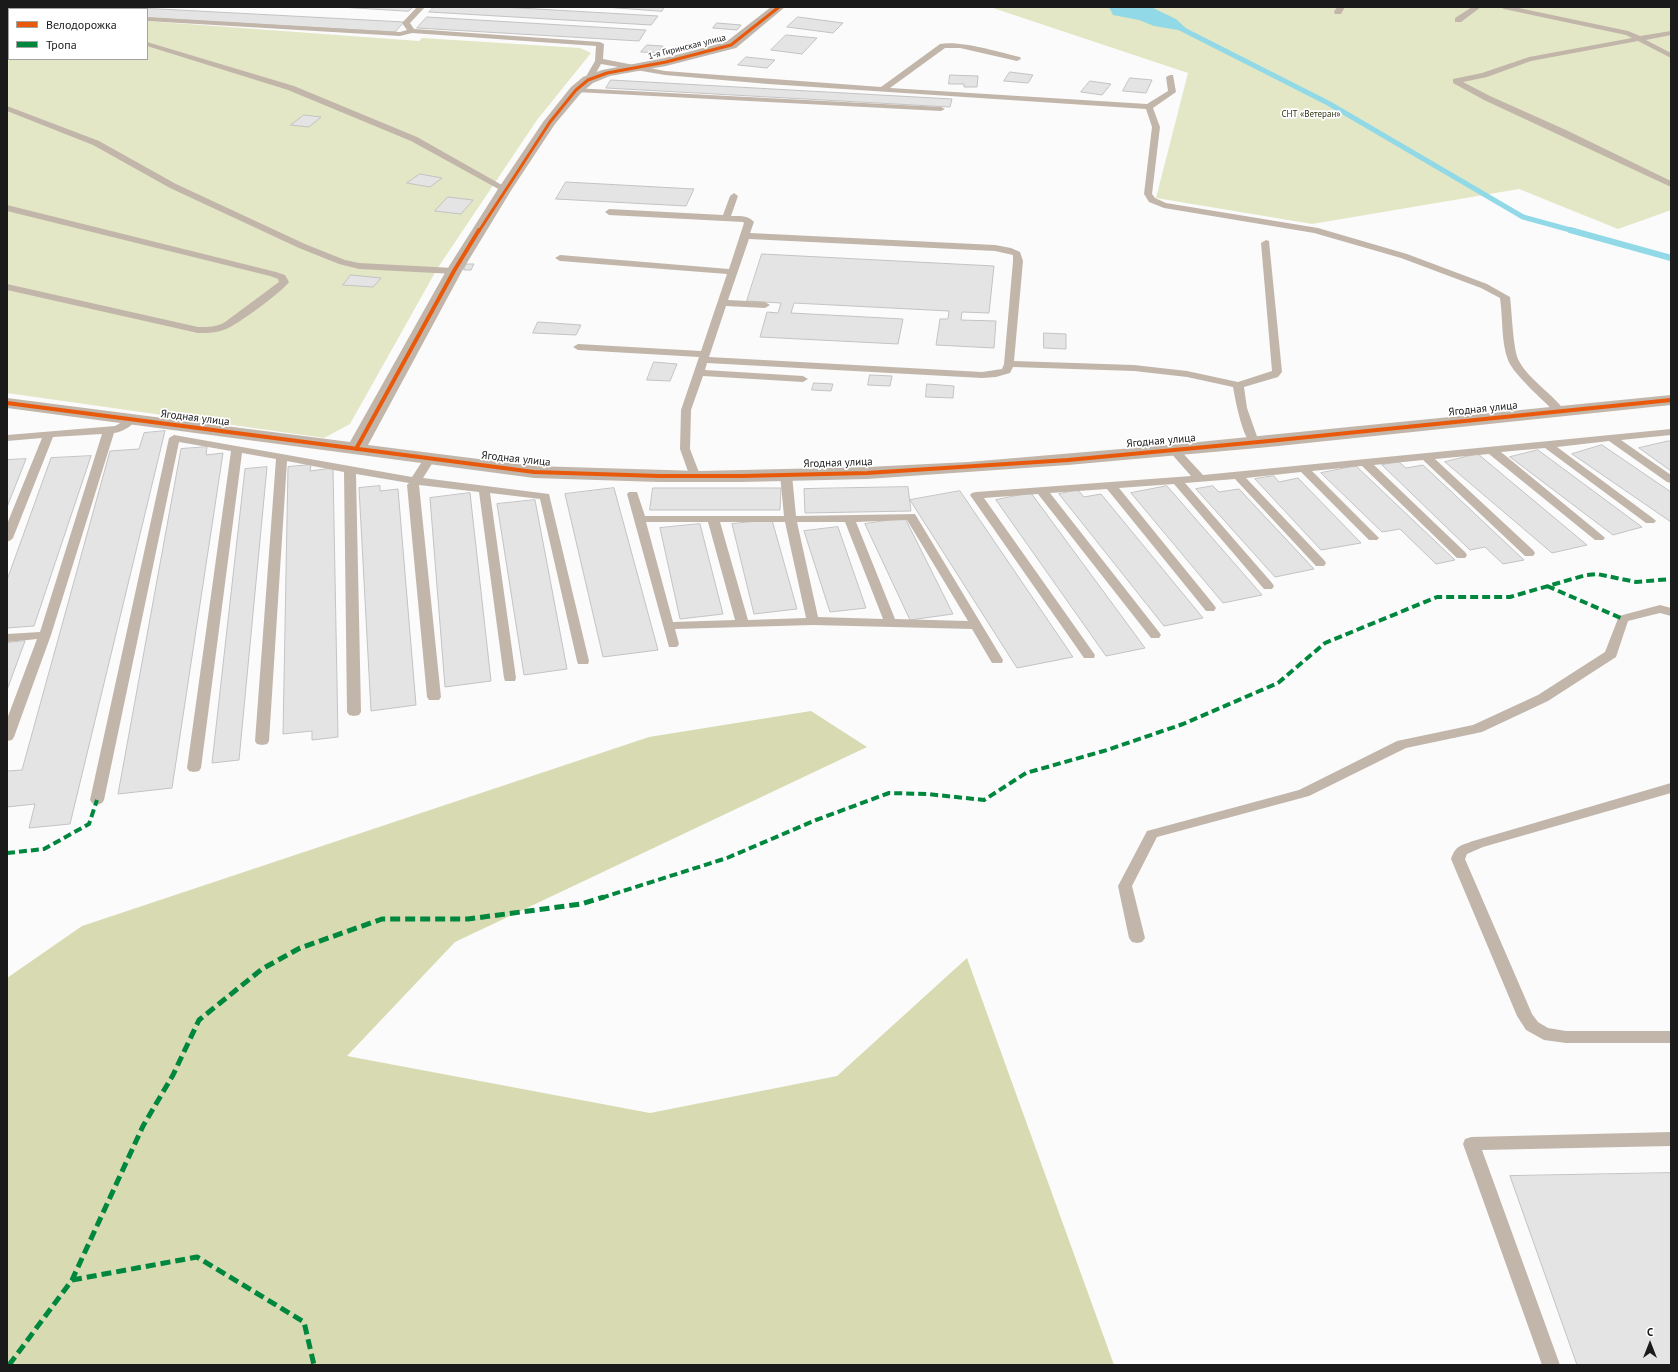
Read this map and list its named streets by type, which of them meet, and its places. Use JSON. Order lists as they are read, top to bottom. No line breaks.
{"streets":{"street":["1-я Гиринская улица","Ягодная улица"]},"parks":["СНТ «Ветеран»"],"legend":["Велодорожка","Тропа"],"north":"top"}
